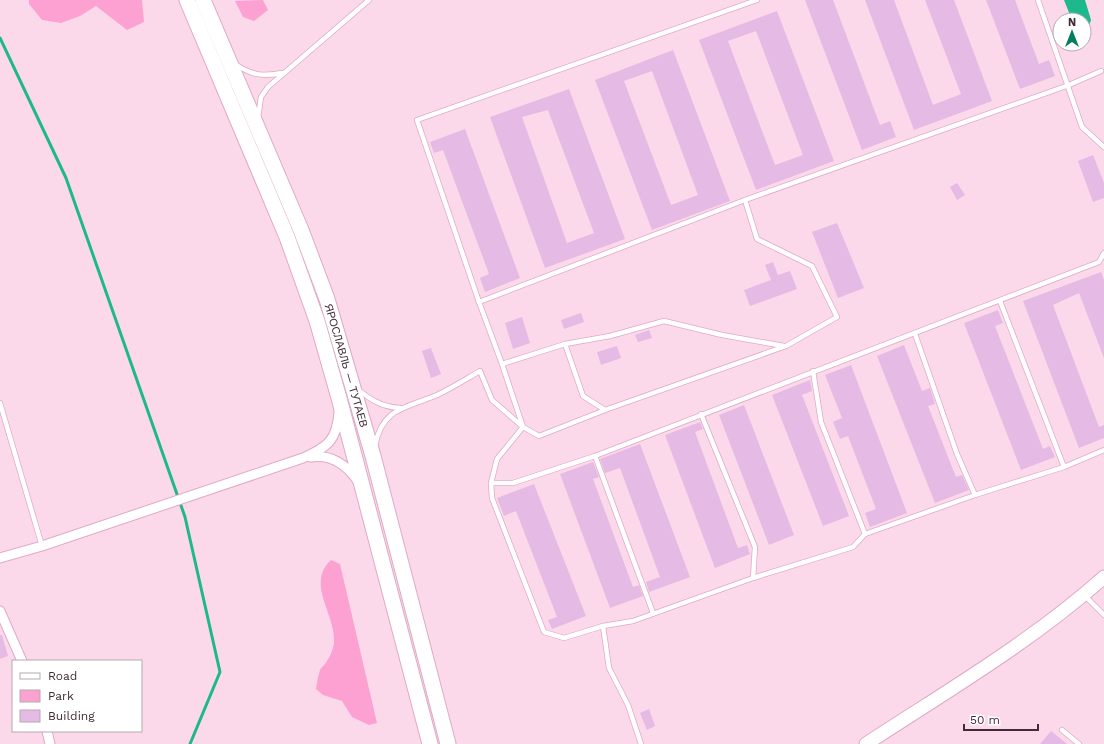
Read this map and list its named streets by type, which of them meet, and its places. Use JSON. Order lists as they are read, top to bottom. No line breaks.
{"streets":{"main road":["ЯРОСЛАВЛЬ — ТУТАЕВ"]},"legend":["Road","Park","Building"],"scale_bar":"50 m","north":"top"}
